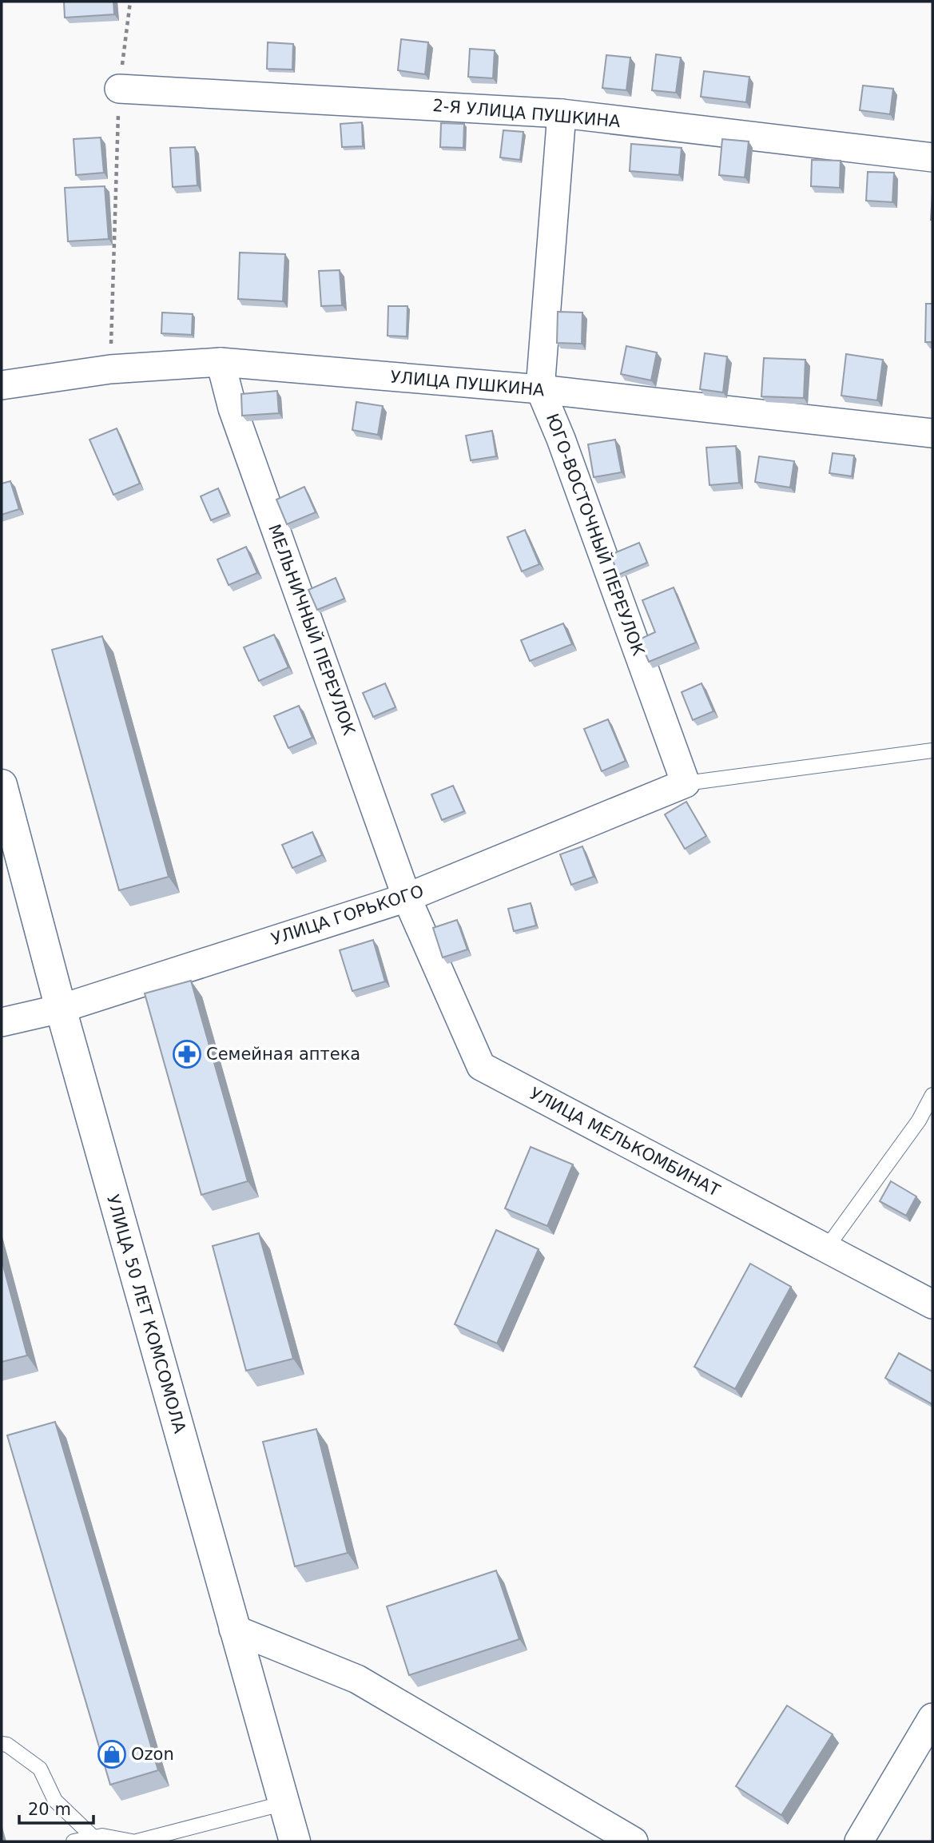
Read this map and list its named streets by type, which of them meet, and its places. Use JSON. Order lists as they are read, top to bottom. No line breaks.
{"streets":{"street":["2-Я УЛИЦА ПУШКИНА","УЛИЦА ПУШКИНА","ЮГО-ВОСТОЧНЫЙ ПЕРЕУЛОК","МЕЛЬНИЧНЫЙ ПЕРЕУЛОК","УЛИЦА ГОРЬКОГО","УЛИЦА МЕЛЬКОМБИНАТ","УЛИЦА 50 ЛЕТ КОМСОМОЛА"]},"crossings":[["2-Я УЛИЦА ПУШКИНА","ЮГО-ВОСТОЧНЫЙ ПЕРЕУЛОК"],["УЛИЦА ПУШКИНА","ЮГО-ВОСТОЧНЫЙ ПЕРЕУЛОК"],["УЛИЦА ПУШКИНА","МЕЛЬНИЧНЫЙ ПЕРЕУЛОК"],["ЮГО-ВОСТОЧНЫЙ ПЕРЕУЛОК","УЛИЦА ГОРЬКОГО"],["МЕЛЬНИЧНЫЙ ПЕРЕУЛОК","УЛИЦА ГОРЬКОГО"],["МЕЛЬНИЧНЫЙ ПЕРЕУЛОК","УЛИЦА МЕЛЬКОМБИНАТ"],["УЛИЦА ГОРЬКОГО","УЛИЦА МЕЛЬКОМБИНАТ"],["УЛИЦА ГОРЬКОГО","УЛИЦА 50 ЛЕТ КОМСОМОЛА"]],"places":{"pharmacy":["Семейная аптека"],"shop":["Ozon"]},"scale_bar":"20 m"}
